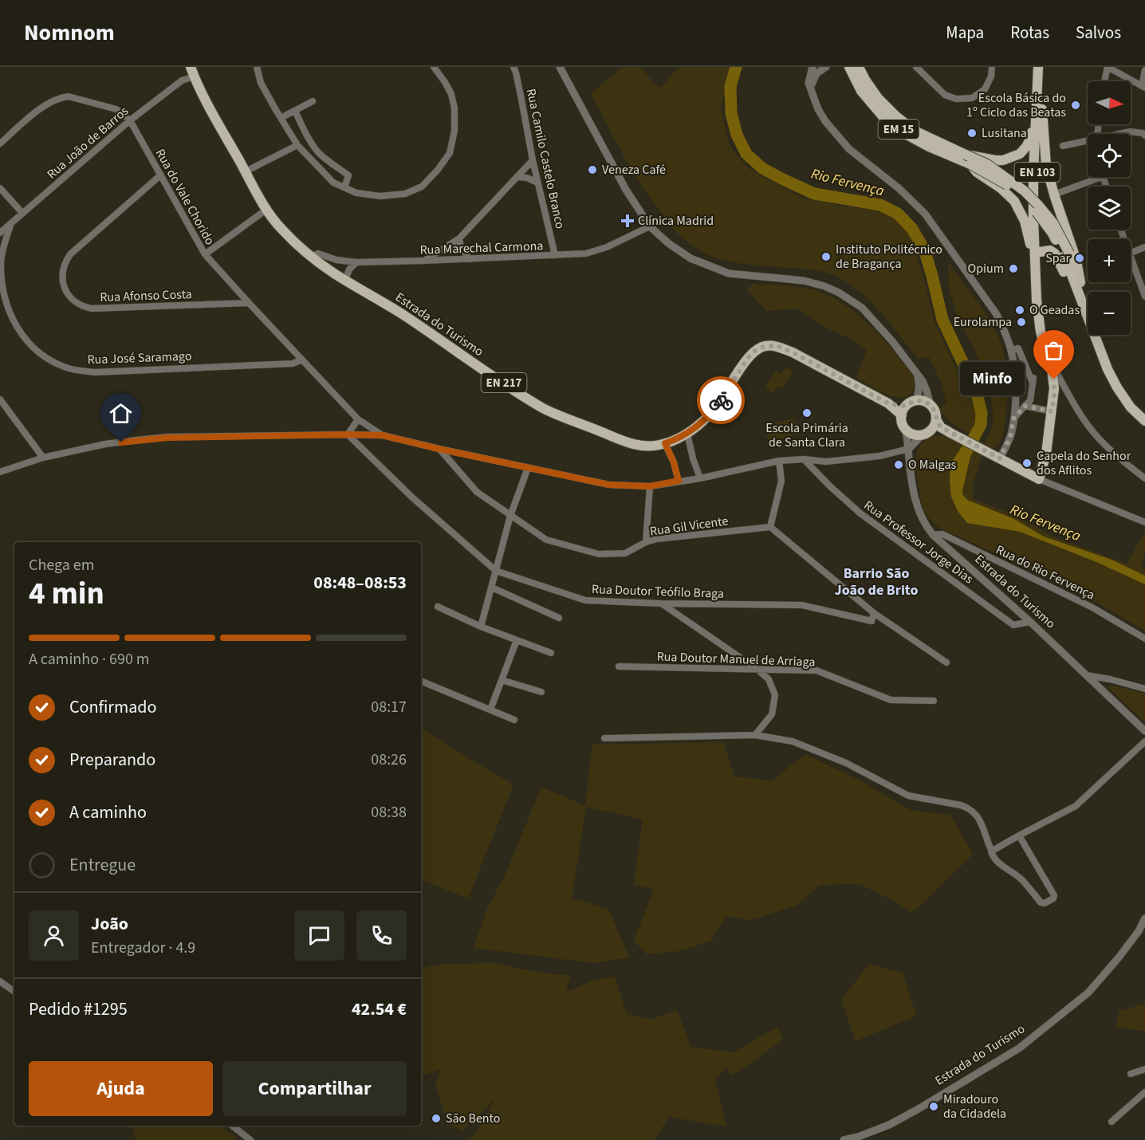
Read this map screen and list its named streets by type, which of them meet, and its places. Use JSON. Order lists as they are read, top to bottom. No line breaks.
{"streets":{"main road":["EM 15","EN 103","Estrada do Turismo","EN 217"],"street":["Rua João de Barros","Rua Camilo Castelo Branco","Rua do Vale Chorido","Rua Marechal Carmona","Rua Afonso Costa","Rua José Saramago","Rua Gil Vicente","Rua Professor Jorge Dias","Rua do Rio Fervença","Rua Doutor Teófilo Braga","Rua Doutor Manuel de Arriaga"]},"crossings":[["Rua João de Barros","Rua do Vale Chorido"],["Rua João de Barros","Estrada do Turismo"],["Rua João de Barros","Rua José Saramago"],["Rua Camilo Castelo Branco","Rua Marechal Carmona"],["Rua do Vale Chorido","Rua Afonso Costa"],["Rua do Vale Chorido","Rua José Saramago"],["Rua Marechal Carmona","Estrada do Turismo"],["Estrada do Turismo","Rua Professor Jorge Dias"],["Estrada do Turismo","Rua do Rio Fervença"]],"districts":["Barrio São João de Brito"],"water":["Rio Fervença"],"places":{"other":["Escola Básica do 1º Ciclo das Beatas","Lusitana","Veneza Café","Instituto Politécnico de Bragança","Spar","Opium","O Geadas","Eurolampa","Minfo","Escola Primária de Santa Clara","Capela do Senhor dos Aflitos","O Malgas","Miradouro da Cidadela","São Bento"],"health":["Clínica Madrid"]},"north":"right","page":{"header":"Nomnom","nav":["Mapa","Rotas","Salvos"],"map_buttons":["+","−"],"bubble":"Minfo","heading":["4 min","Chega em","08:48–08:53"],"panel":["João","Entregador · 4.9","Pedido #1295","42.54 €"],"bar":"A caminho · 690 m","list":[["Confirmado","08:17"],["Preparando","08:26"],["A caminho","08:38"],"Entregue"],"buttons":["Ajuda","Compartilhar"]}}
